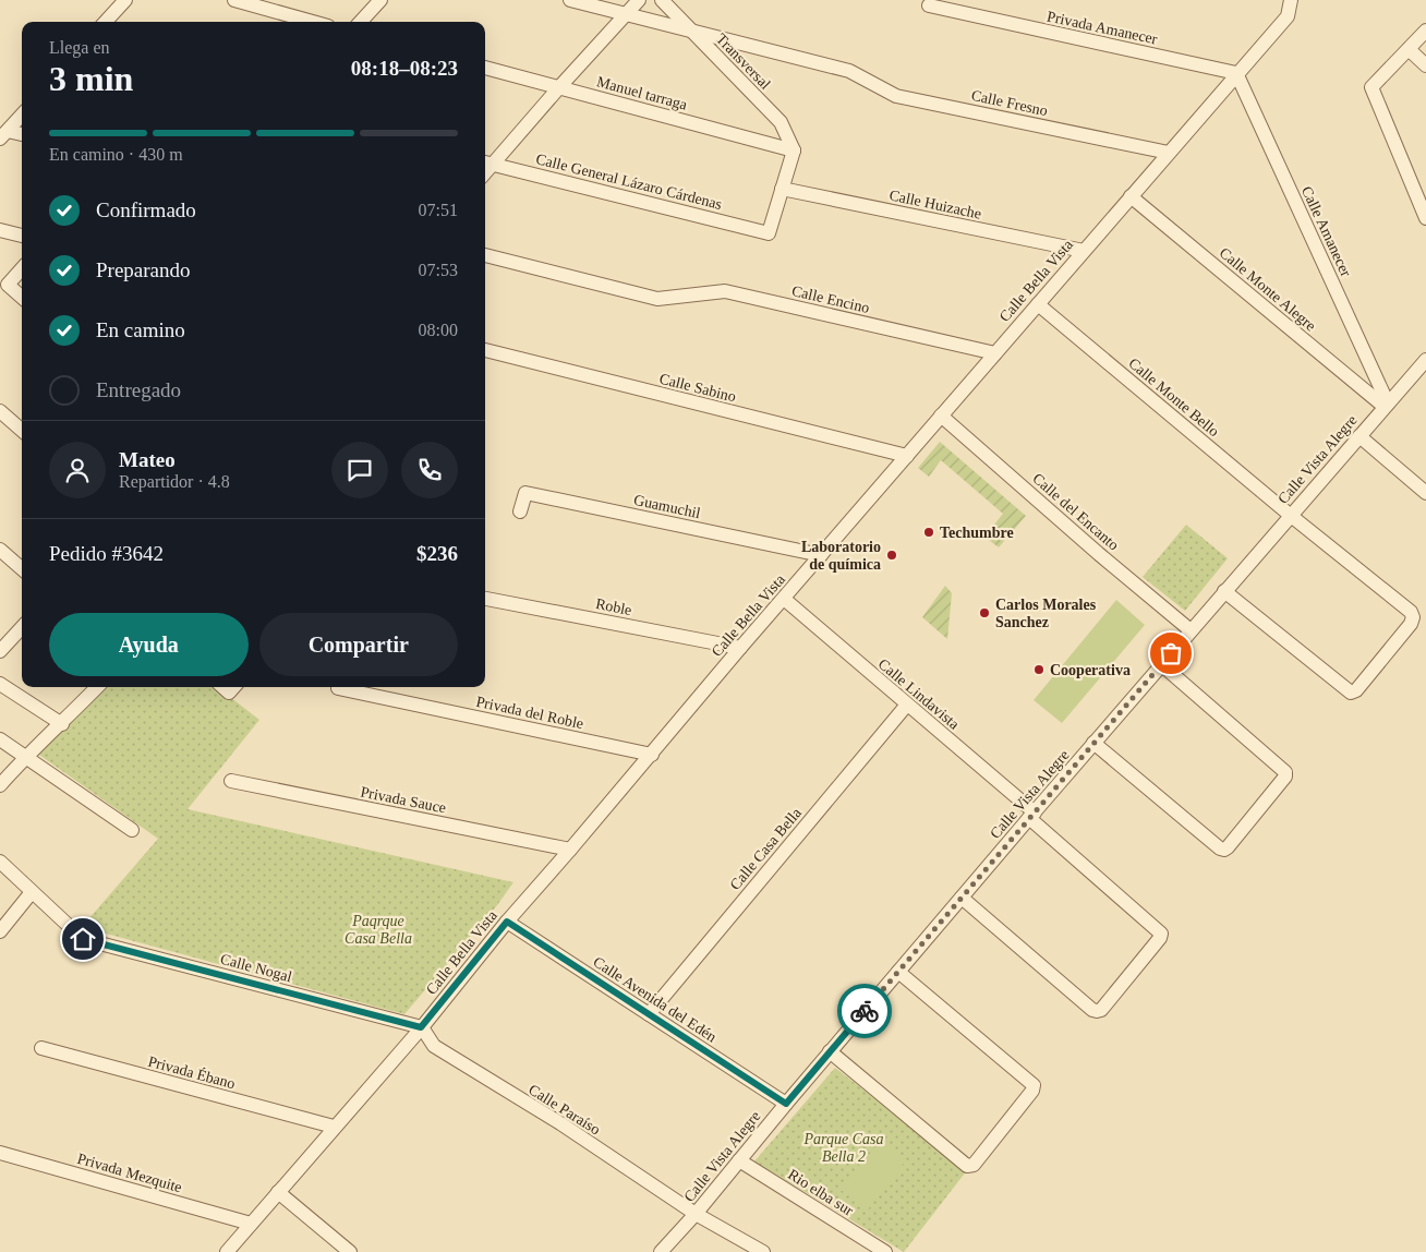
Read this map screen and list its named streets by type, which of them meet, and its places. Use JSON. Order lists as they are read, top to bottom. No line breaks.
{"streets":{"street":["Privada Amanecer","Transversal","Manuel tarraga","Calle Fresno","Calle General Lázaro Cárdenas","Calle Huizache","Calle Amanecer","Calle Bella Vista","Calle Monte Alegre","Calle Encino","Calle Sabino","Calle Monte Bello","Calle Vista Alegre","Guamuchil","Calle del Encanto","Roble","Calle Lindavista","Privada del Roble","Privada Sauce","Calle Casa Bella","Calle Nogal","Calle Avenida del Edén","Privada Ébano","Calle Paraíso","Privada Mezquite","Rio elba sur"]},"crossings":[["Privada Amanecer","Calle Amanecer"],["Privada Amanecer","Calle Bella Vista"],["Transversal","Manuel tarraga"],["Transversal","Calle Fresno"],["Calle Fresno","Calle Bella Vista"],["Calle General Lázaro Cárdenas","Calle Huizache"],["Calle Huizache","Calle Bella Vista"],["Calle Amanecer","Calle Bella Vista"],["Calle Amanecer","Calle Monte Alegre"],["Calle Amanecer","Calle Vista Alegre"],["Calle Bella Vista","Calle Monte Alegre"],["Calle Bella Vista","Calle Encino"],["Calle Bella Vista","Calle Sabino"],["Calle Bella Vista","Calle Monte Bello"],["Calle Bella Vista","Guamuchil"],["Calle Bella Vista","Calle del Encanto"],["Calle Bella Vista","Roble"],["Calle Bella Vista","Calle Lindavista"],["Calle Bella Vista","Privada del Roble"],["Calle Bella Vista","Privada Sauce"],["Calle Bella Vista","Calle Nogal"],["Calle Bella Vista","Calle Avenida del Edén"],["Calle Bella Vista","Privada Ébano"],["Calle Bella Vista","Calle Paraíso"],["Calle Bella Vista","Privada Mezquite"],["Calle Monte Alegre","Calle Vista Alegre"],["Calle Monte Bello","Calle Vista Alegre"],["Calle Vista Alegre","Calle del Encanto"],["Calle Vista Alegre","Calle Lindavista"],["Calle Vista Alegre","Calle Avenida del Edén"],["Calle Vista Alegre","Calle Paraíso"],["Calle Vista Alegre","Rio elba sur"],["Calle Lindavista","Calle Casa Bella"],["Calle Casa Bella","Calle Avenida del Edén"],["Calle Nogal","Calle Paraíso"]],"parks":["Paqrque Casa Bella","Parque Casa Bella 2"],"places":["Techumbre","Laboratorio de química","Carlos Morales Sanchez","Cooperativa"],"page":{"heading":["3 min","Llega en","08:18–08:23"],"panel":["Mateo","Repartidor · 4.8","Pedido #3642","$236"],"bar":"En camino · 430 m","list":[["Confirmado","07:51"],["Preparando","07:53"],["En camino","08:00"],"Entregado"],"buttons":["Ayuda","Compartir"]}}
